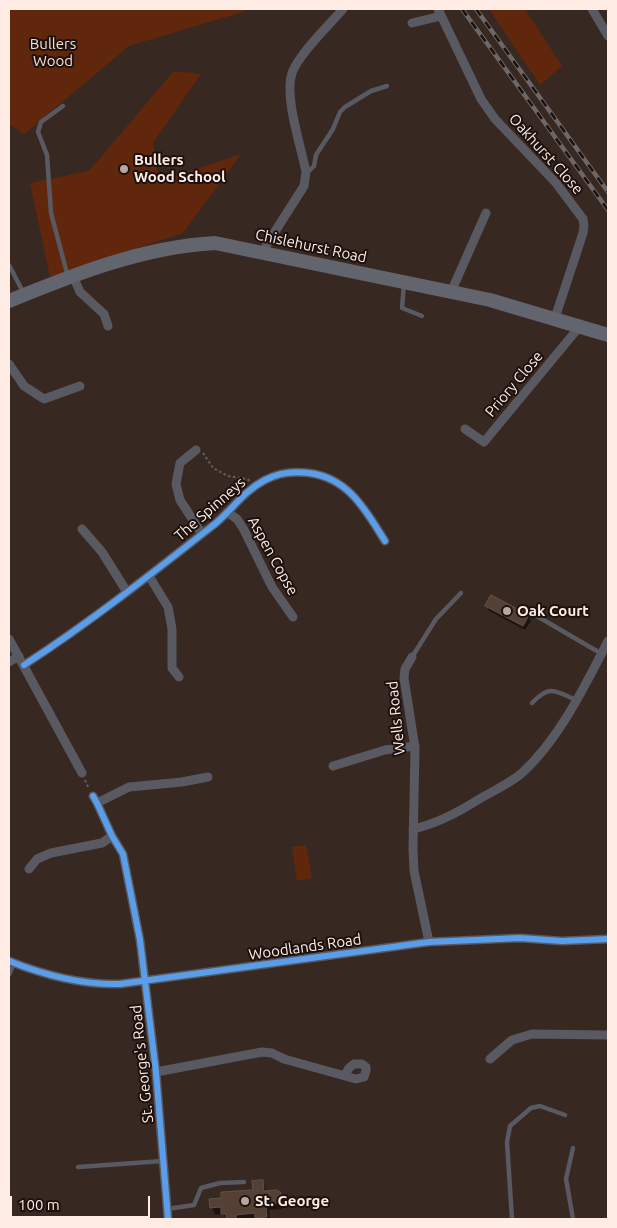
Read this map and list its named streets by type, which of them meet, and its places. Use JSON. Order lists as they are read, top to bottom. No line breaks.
{"streets":{"main road":["Chislehurst Road"],"street":["Oakhurst Close","Priory Close","The Spinneys","Aspen Copse","Wells Road","Woodlands Road","St. George's Road"]},"crossings":[["Oakhurst Close","Chislehurst Road"],["Chislehurst Road","Priory Close"],["The Spinneys","Aspen Copse"],["Wells Road","Woodlands Road"],["Woodlands Road","St. George's Road"]],"parks":["Bullers Wood"],"places":["Bullers Wood School","Oak Court","St. George"],"scale_bar":"100 m"}
